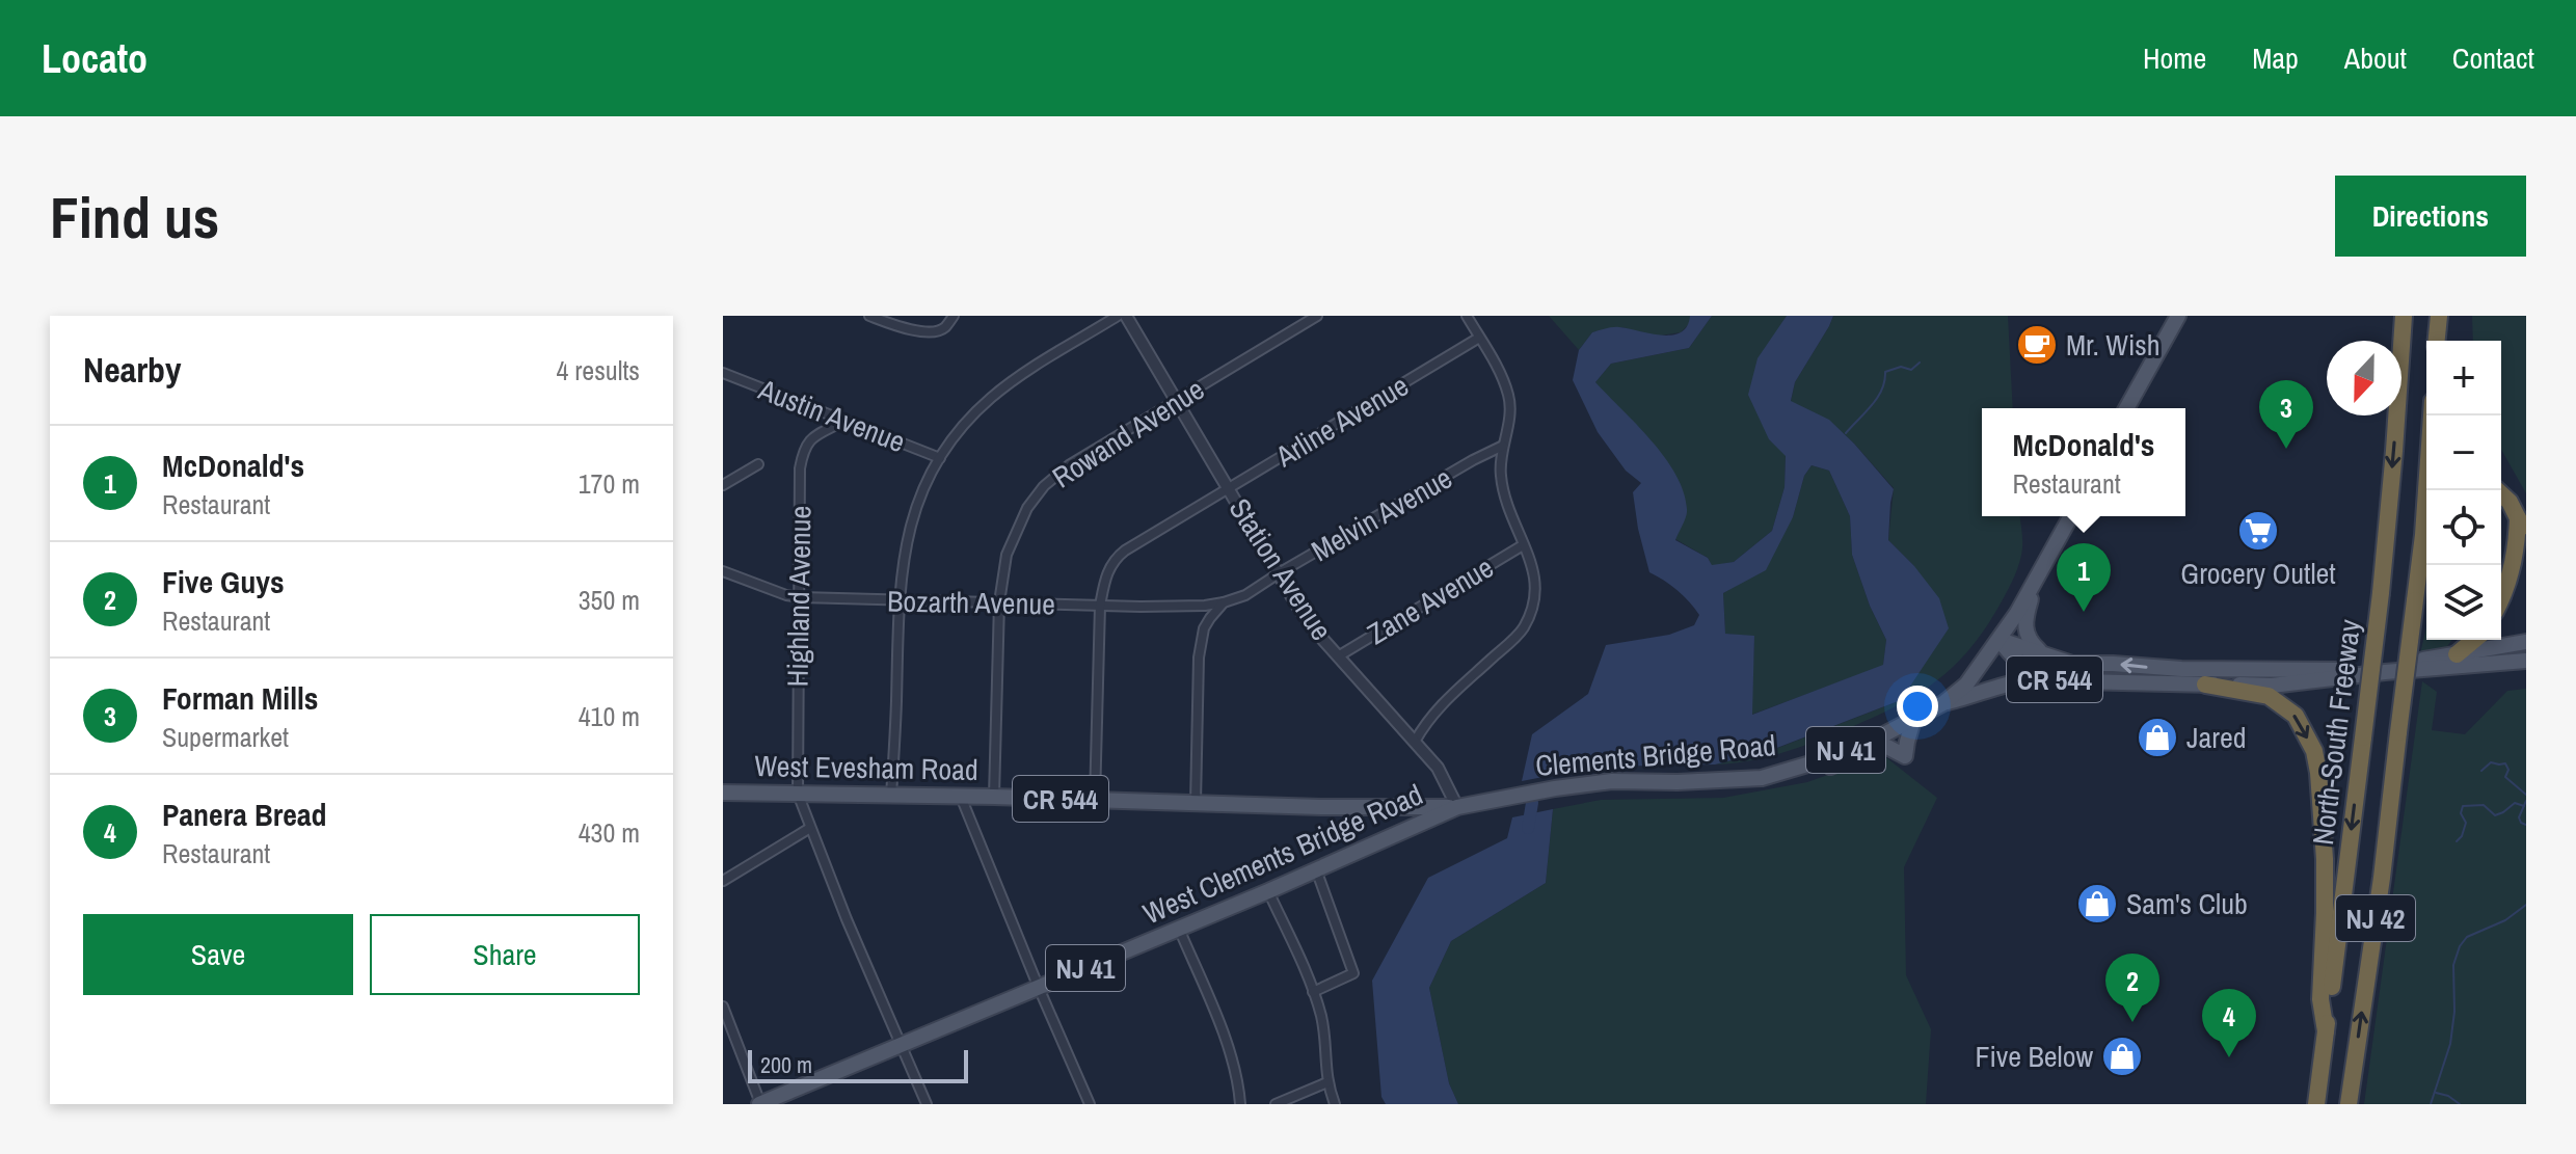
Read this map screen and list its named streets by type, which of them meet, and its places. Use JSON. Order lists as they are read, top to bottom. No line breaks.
{"streets":{"highway":["North-South Freeway","NJ 42"],"main road":["CR 544","NJ 41","Clements Bridge Road","West Evesham Road","West Clements Bridge Road"],"street":["Austin Avenue","Arline Avenue","Rowand Avenue","Melvin Avenue","Station Avenue","Highland Avenue","Zane Avenue","Bozarth Avenue"]},"crossings":[["Austin Avenue","Highland Avenue"],["Arline Avenue","Station Avenue"],["Arline Avenue","Bozarth Avenue"],["Arline Avenue","West Evesham Road"],["Rowand Avenue","Station Avenue"],["Rowand Avenue","Bozarth Avenue"],["Rowand Avenue","West Evesham Road"],["Melvin Avenue","Station Avenue"],["Melvin Avenue","Bozarth Avenue"],["Station Avenue","Zane Avenue"],["Station Avenue","West Evesham Road"],["Station Avenue","West Clements Bridge Road"],["Highland Avenue","Bozarth Avenue"],["Highland Avenue","West Evesham Road"],["Highland Avenue","West Clements Bridge Road"],["CR 544","NJ 41"],["CR 544","Clements Bridge Road"],["NJ 41","Clements Bridge Road"],["Clements Bridge Road","West Clements Bridge Road"],["West Evesham Road","West Clements Bridge Road"]],"places":{"cafe":["Mr. Wish"],"supermarket":["Grocery Outlet"],"shop":["Jared","Sam's Club","Five Below"]},"scale_bar":"200 m","north":"bottom","page":{"header":"Locato","nav":["Home","Map","About","Contact"],"buttons":["Directions",["Save","Share"]],"title":"Find us","heading":["Nearby","4 results"],"map_buttons":["+","−"],"pins":["3","1","2","4"],"popup":["McDonald's","Restaurant"],"list":[{"mark":"1","name":"McDonald's","note":"Restaurant","value":"170 m"},{"mark":"2","name":"Five Guys","note":"Restaurant","value":"350 m"},{"mark":"3","name":"Forman Mills","note":"Supermarket","value":"410 m"},{"mark":"4","name":"Panera Bread","note":"Restaurant","value":"430 m"}],"scale":"200 m"}}
